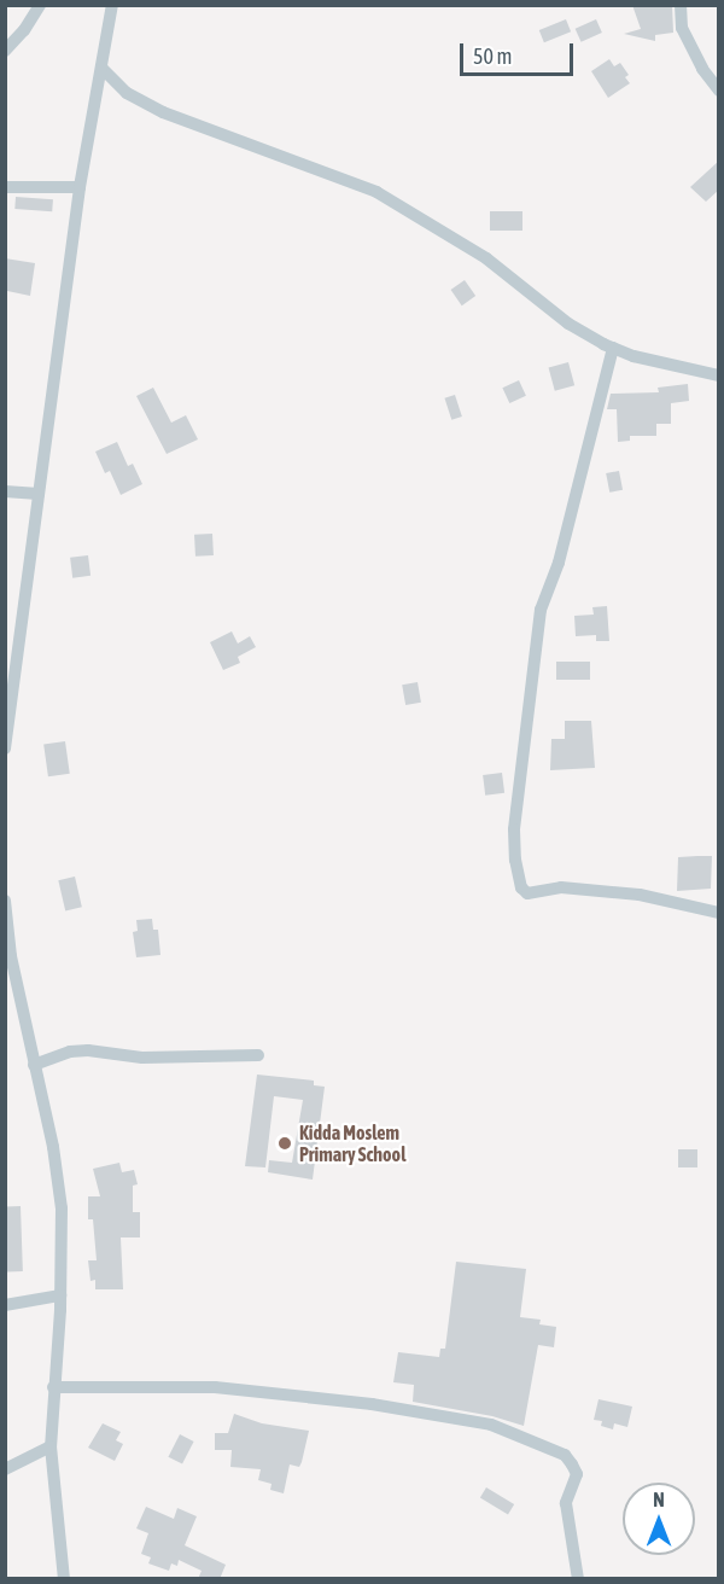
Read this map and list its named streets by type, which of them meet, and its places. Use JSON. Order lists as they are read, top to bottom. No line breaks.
{"places":["Kidda Moslem Primary School"],"scale_bar":"50 m","north":"top"}
